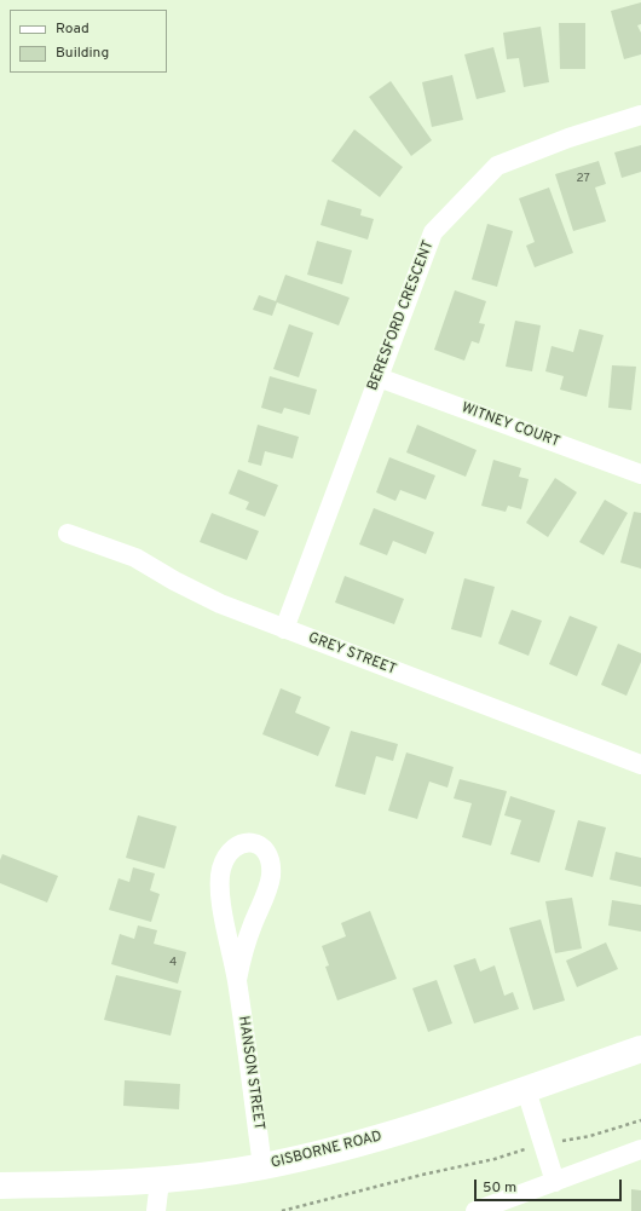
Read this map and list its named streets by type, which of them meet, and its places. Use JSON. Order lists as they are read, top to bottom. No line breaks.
{"streets":{"main road":["GISBORNE ROAD"],"street":["BERESFORD CRESCENT","WITNEY COURT","GREY STREET","HANSON STREET"]},"crossings":[["BERESFORD CRESCENT","WITNEY COURT"],["BERESFORD CRESCENT","GREY STREET"],["HANSON STREET","GISBORNE ROAD"]],"house_numbers":["27","4"],"legend":["Road","Building"],"scale_bar":"50 m"}
